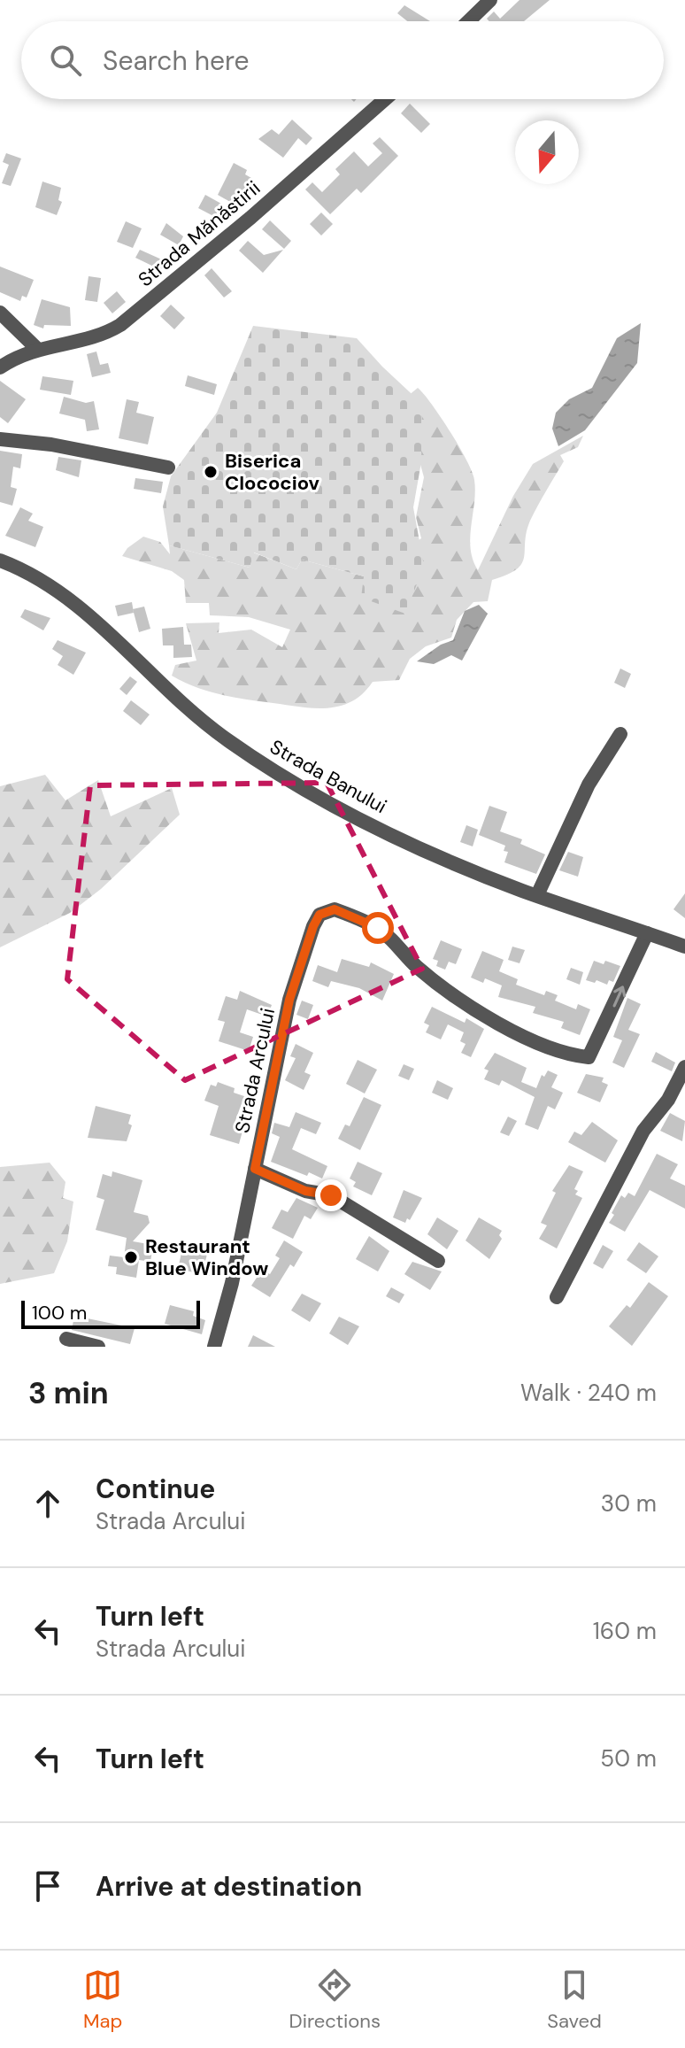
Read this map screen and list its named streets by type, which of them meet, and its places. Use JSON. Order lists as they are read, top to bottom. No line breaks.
{"streets":{"street":["Strada Mănăstirii","Strada Banului","Strada Arcului"]},"crossings":[["Strada Banului","Strada Arcului"]],"places":["Biserica Clocociov","Restaurant Blue Window"],"scale_bar":"100 m","north":"bottom","page":{"search":"Search here","scale":"100 m","heading":["3 min","Walk · 240 m"],"list":[["Continue","Strada Arcului","30 m"],["Turn left","Strada Arcului","160 m"],["Turn left","50 m"],"Arrive at destination"],"nav":["Map","Directions","Saved"]}}
